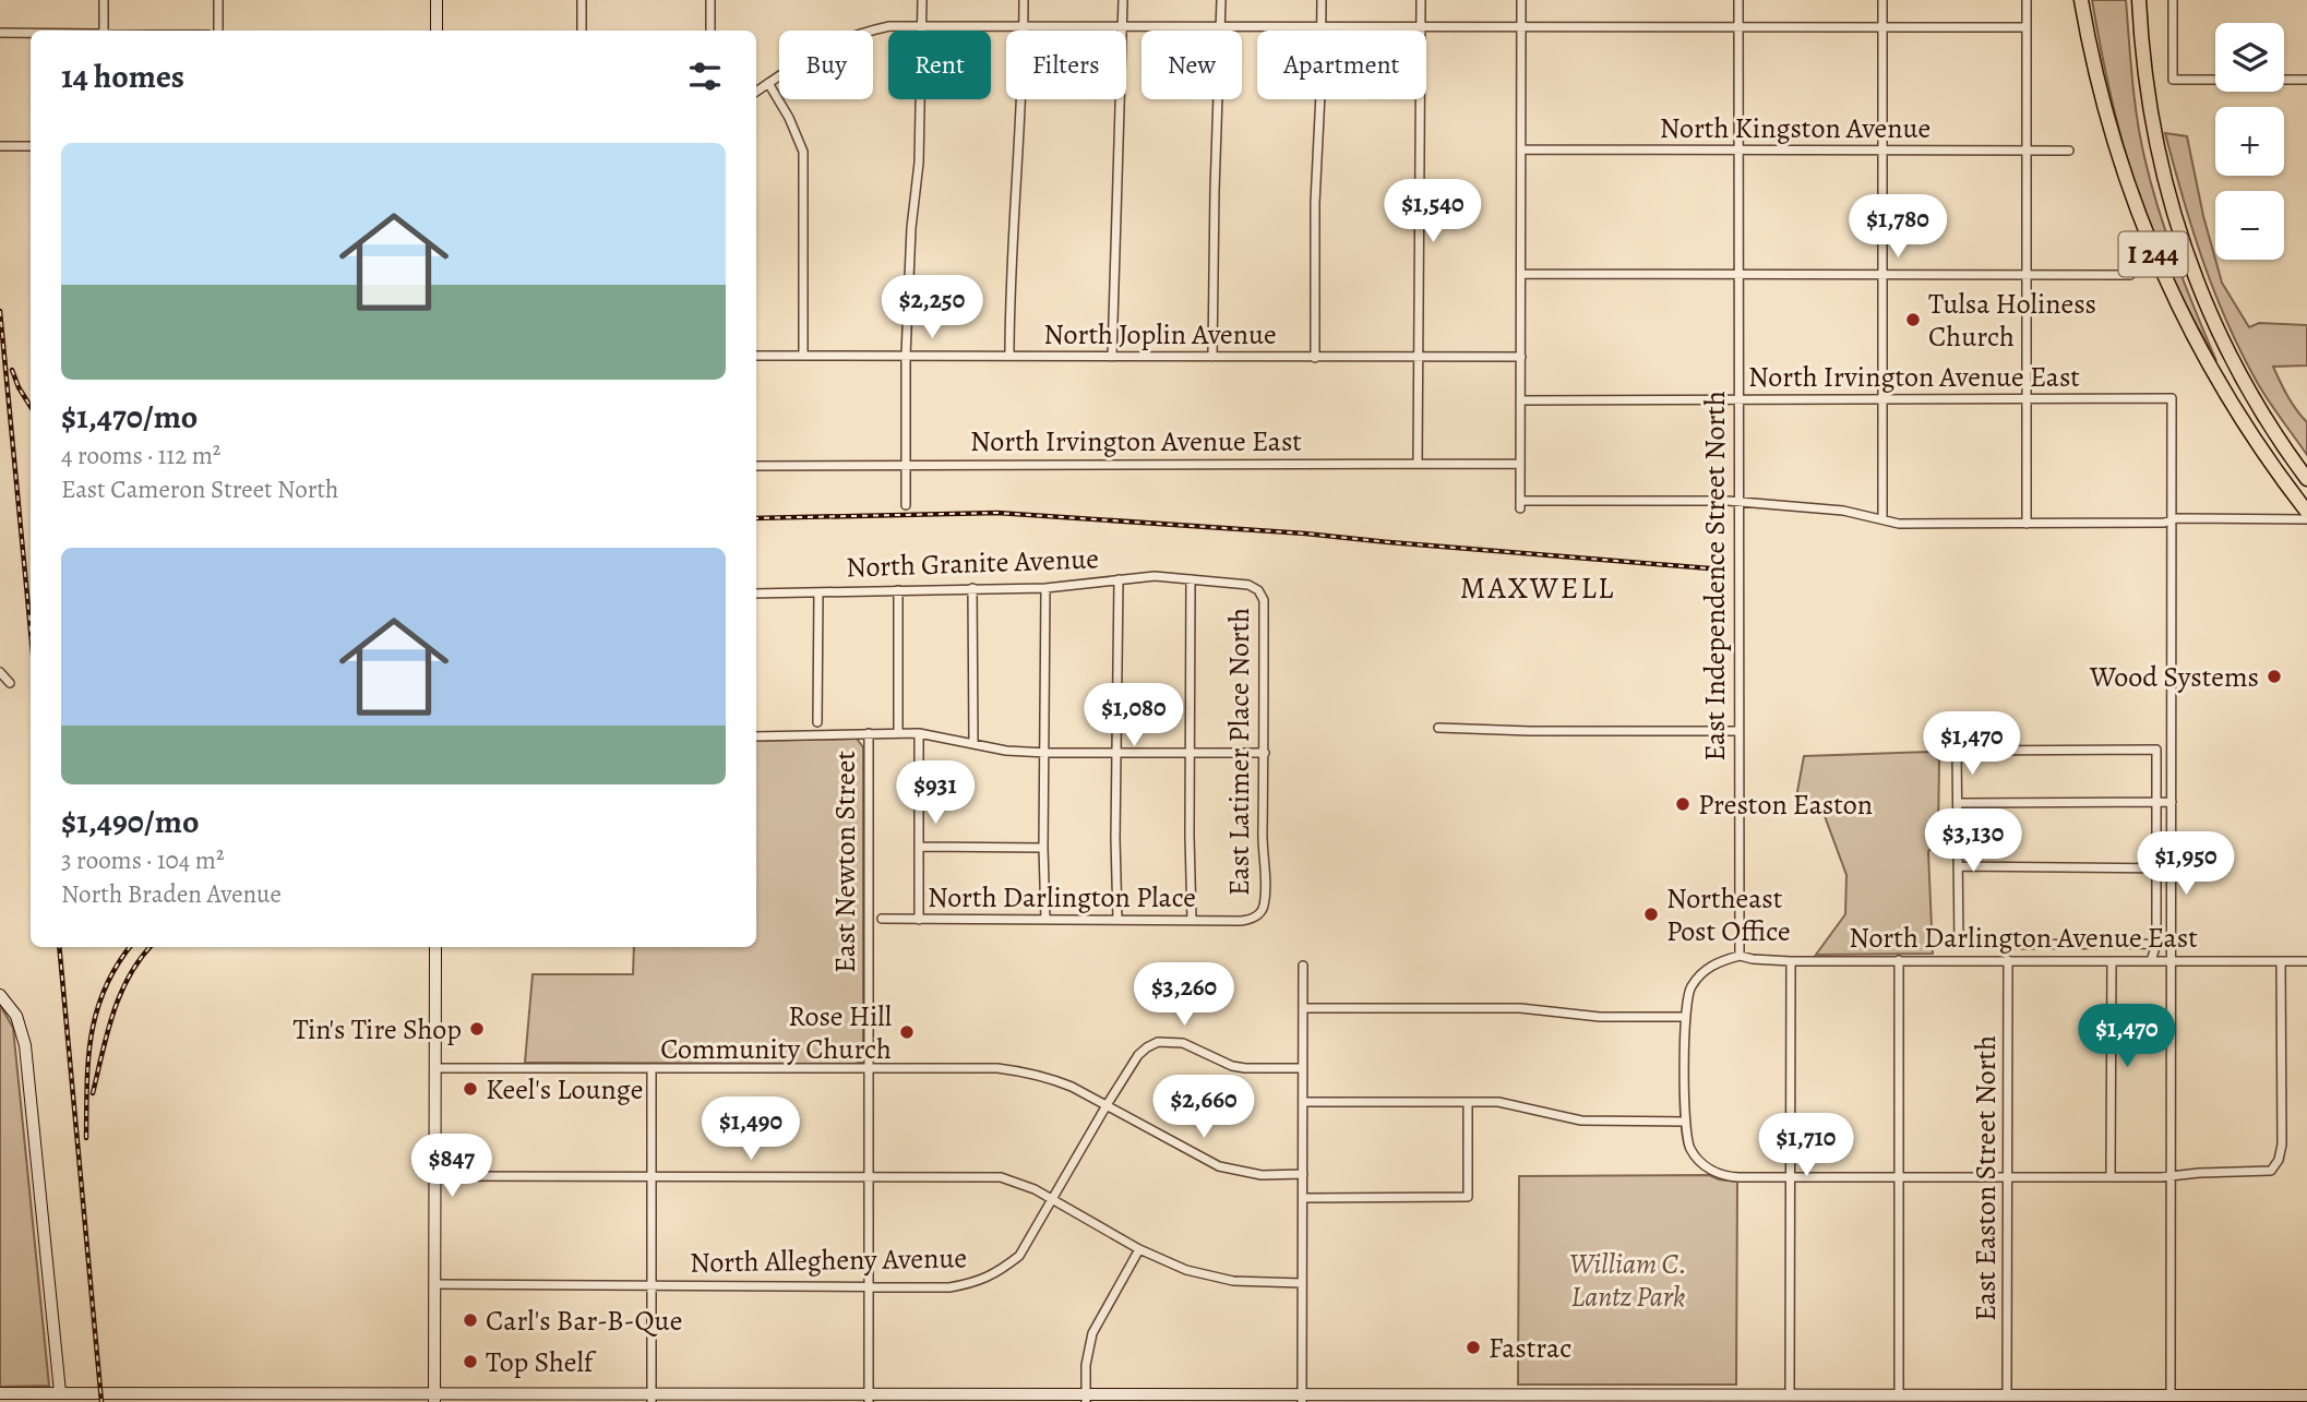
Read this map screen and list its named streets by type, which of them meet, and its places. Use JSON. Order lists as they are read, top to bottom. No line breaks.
{"streets":{"highway":["I 244"],"street":["North Kingston Avenue","North Joplin Avenue","North Irvington Avenue East","North Granite Avenue","East Independence Street North","East Latimer Place North","East Newton Street","North Darlington Place","North Darlington Avenue East","East Easton Street North","North Allegheny Avenue"]},"crossings":[["North Kingston Avenue","East Independence Street North"],["North Irvington Avenue East","East Independence Street North"],["North Granite Avenue","East Latimer Place North"],["North Granite Avenue","East Newton Street"],["East Independence Street North","North Darlington Avenue East"],["East Latimer Place North","North Darlington Place"],["East Newton Street","North Allegheny Avenue"],["North Darlington Avenue East","East Easton Street North"]],"districts":["MAXWELL"],"parks":["William C. Lantz Park"],"places":["Tulsa Holiness Church","Wood Systems","Preston Easton","Northeast Post Office","Tin's Tire Shop","Rose Hill Community Church","Keel's Lounge","Carl's Bar-B-Que","Fastrac","Top Shelf"],"page":{"map_buttons":["+","−"],"chip":["Buy","Rent","Filters","New","Apartment"],"heading":"14 homes","list":[{"name":"$1,470/mo","note":"4 rooms · 112 m² · East Cameron Street North"},{"name":"$1,490/mo","note":"3 rooms · 104 m² · North Braden Avenue"}],"price":["$1,540","$1,780","$2,250","$1,080","$1,470","$931","$3,130","$1,950","$3,260","$1,470","$2,660","$1,490","$1,710","$847"]}}
